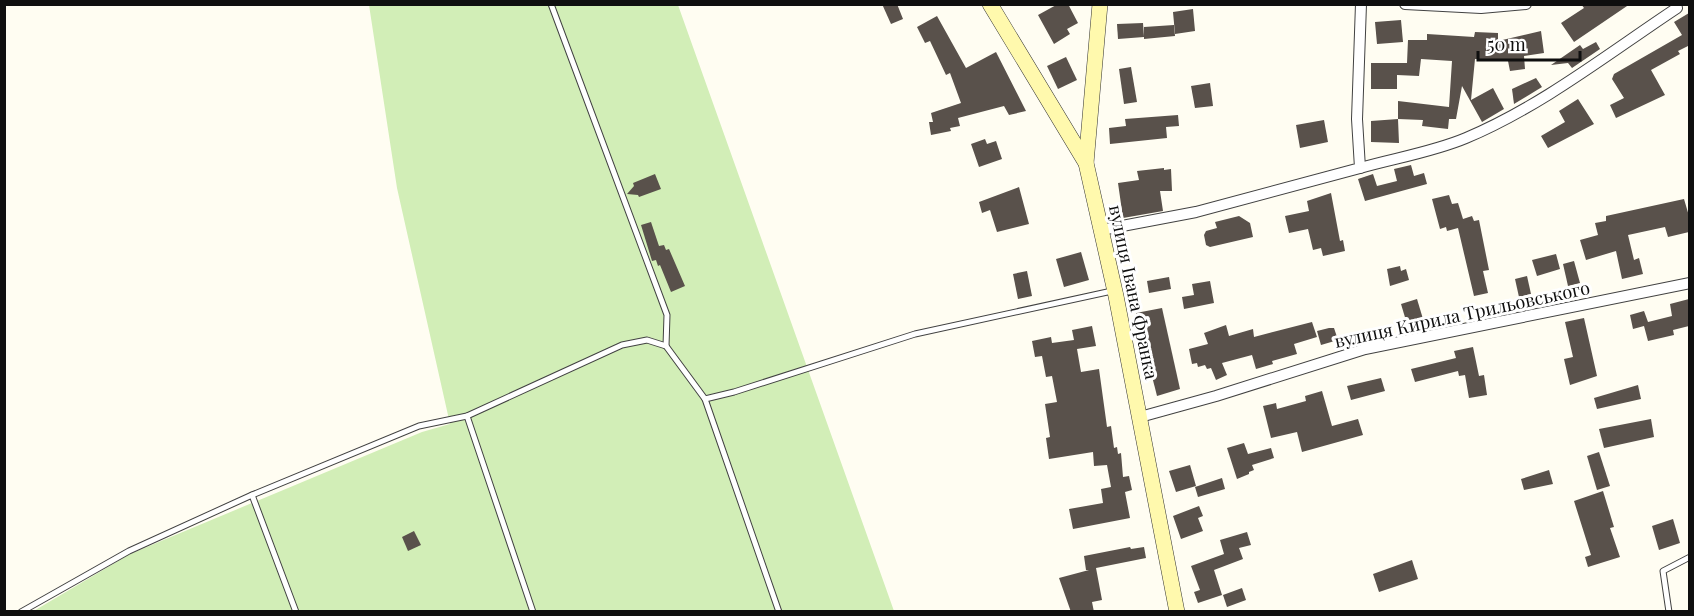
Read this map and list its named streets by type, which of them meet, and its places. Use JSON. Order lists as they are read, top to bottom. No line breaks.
{"streets":{"street":["вулиця Івана Франка","вулиця Кирила Трильовського"]},"crossings":[["вулиця Івана Франка","вулиця Кирила Трильовського"]],"scale_bar":"50 m"}
